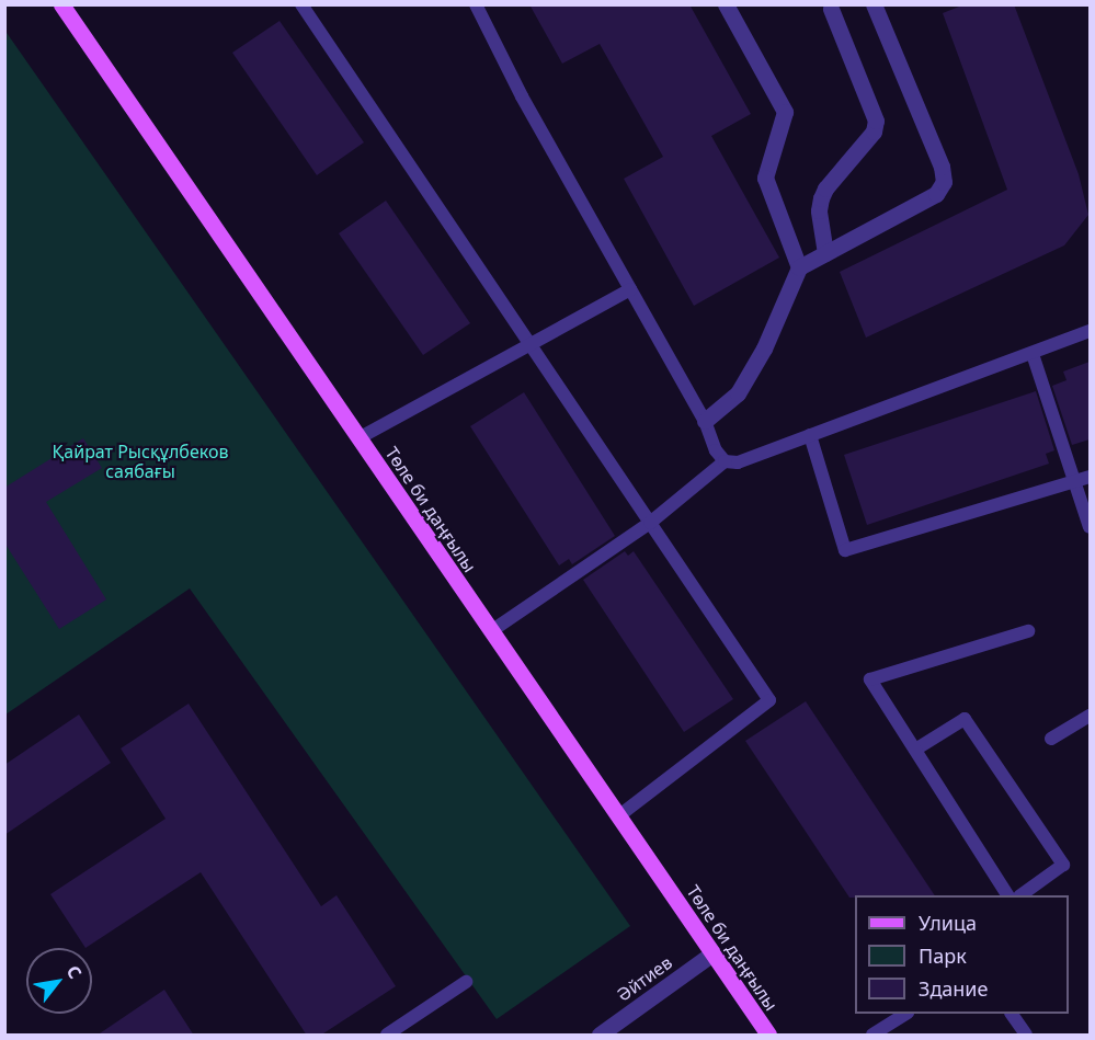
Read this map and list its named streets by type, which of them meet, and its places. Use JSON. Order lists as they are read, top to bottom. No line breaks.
{"streets":{"main road":["Төле би даңғылы"],"street":["Әйтиев"]},"crossings":[["Төле би даңғылы","Әйтиев"]],"parks":["Қайрат Рысқұлбеков саябағы"],"legend":["Улица","Парк","Здание"],"north":"top right"}
